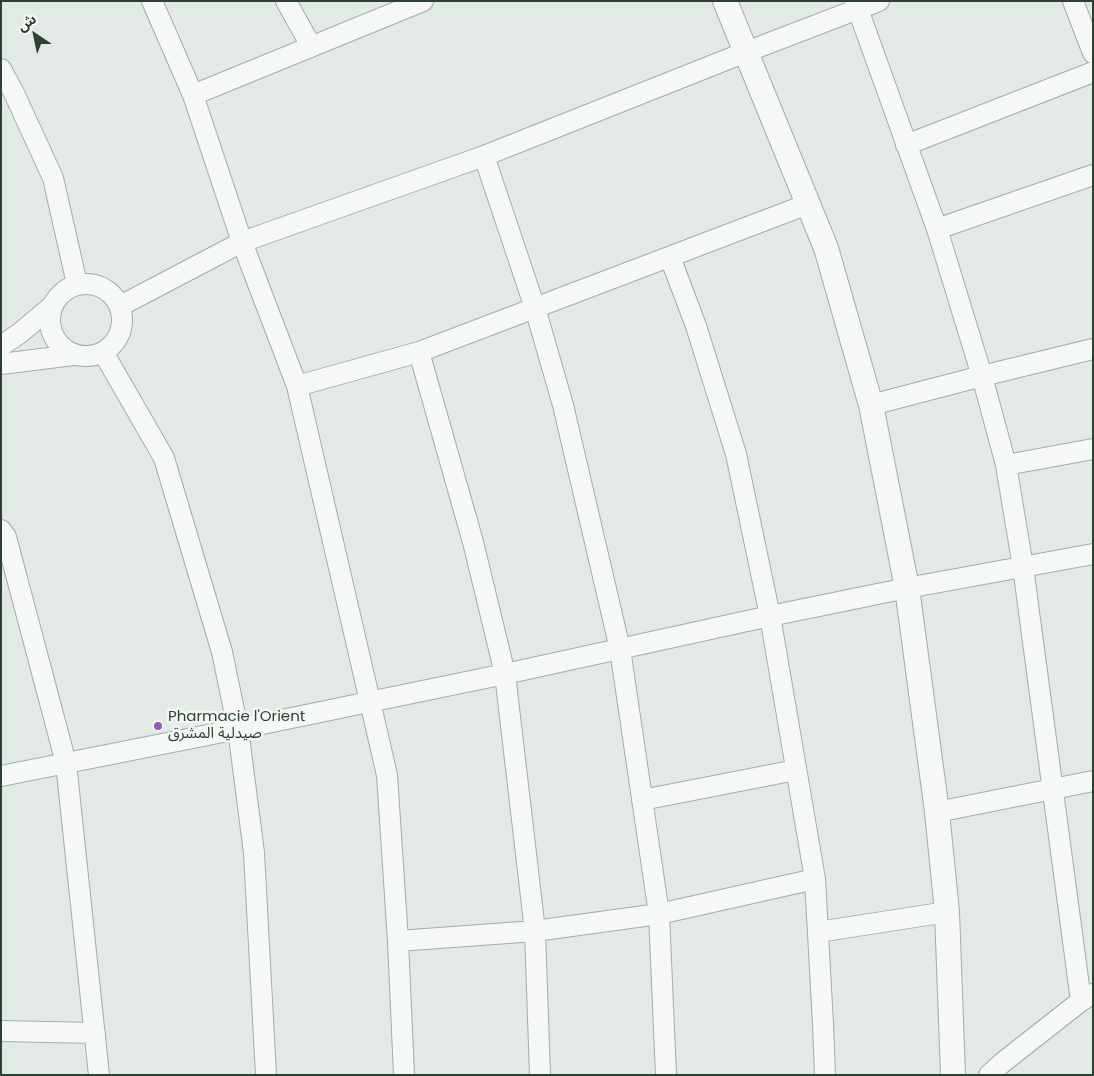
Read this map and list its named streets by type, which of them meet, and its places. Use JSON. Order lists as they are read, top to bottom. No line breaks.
{"places":["Pharmacie l'Orient صيدلية المشرق"],"north":"top left"}
